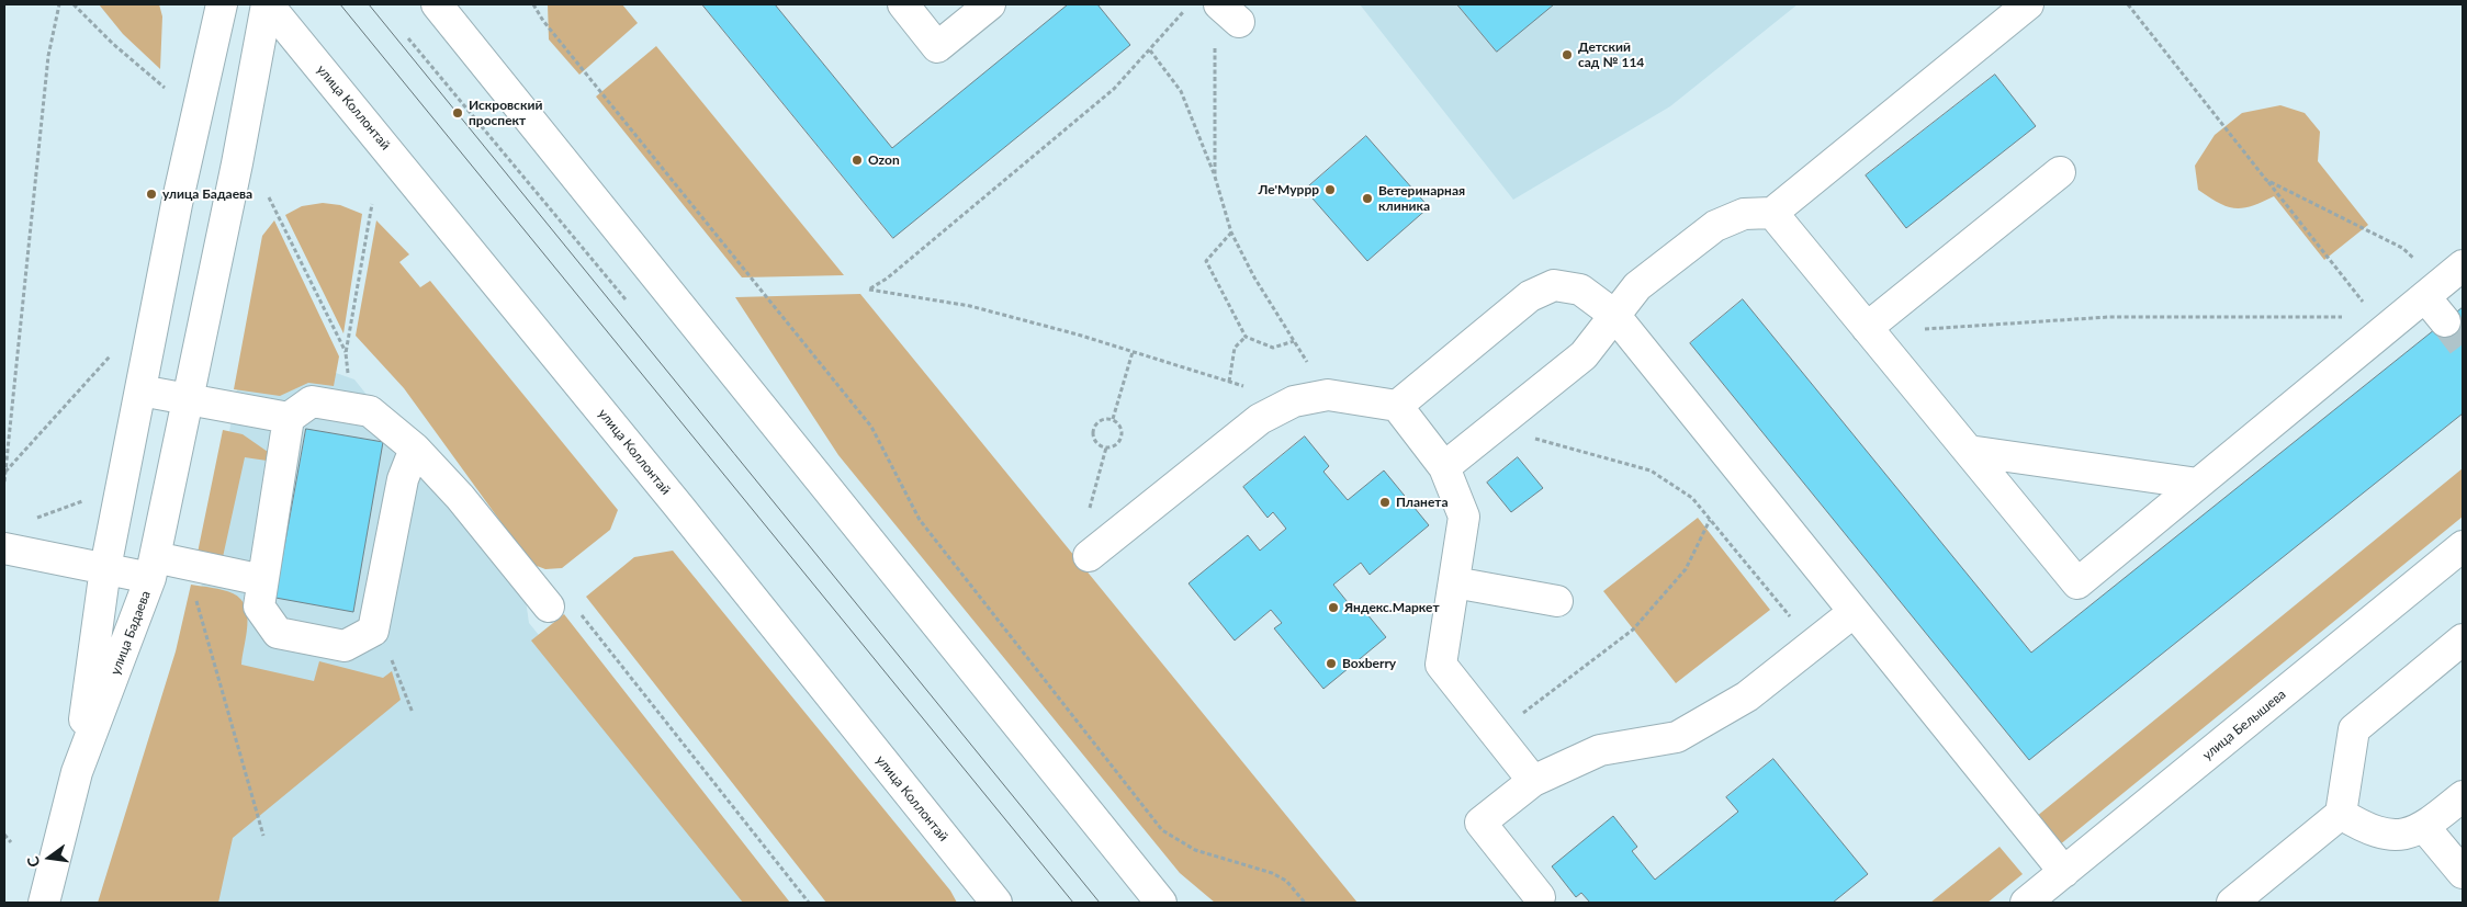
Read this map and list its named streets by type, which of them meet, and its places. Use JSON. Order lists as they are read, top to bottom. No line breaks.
{"streets":{"main road":["улица Коллонтай","улица Бадаева","улица Белышева"]},"crossings":[["улица Коллонтай","улица Бадаева"]],"places":["Детский сад № 114","Искровский проспект","Ozon","Ле'Муррр","улица Бадаева","Ветеринарная клиника","Планета","Яндекс.Маркет","Boxberry"],"north":"left"}
